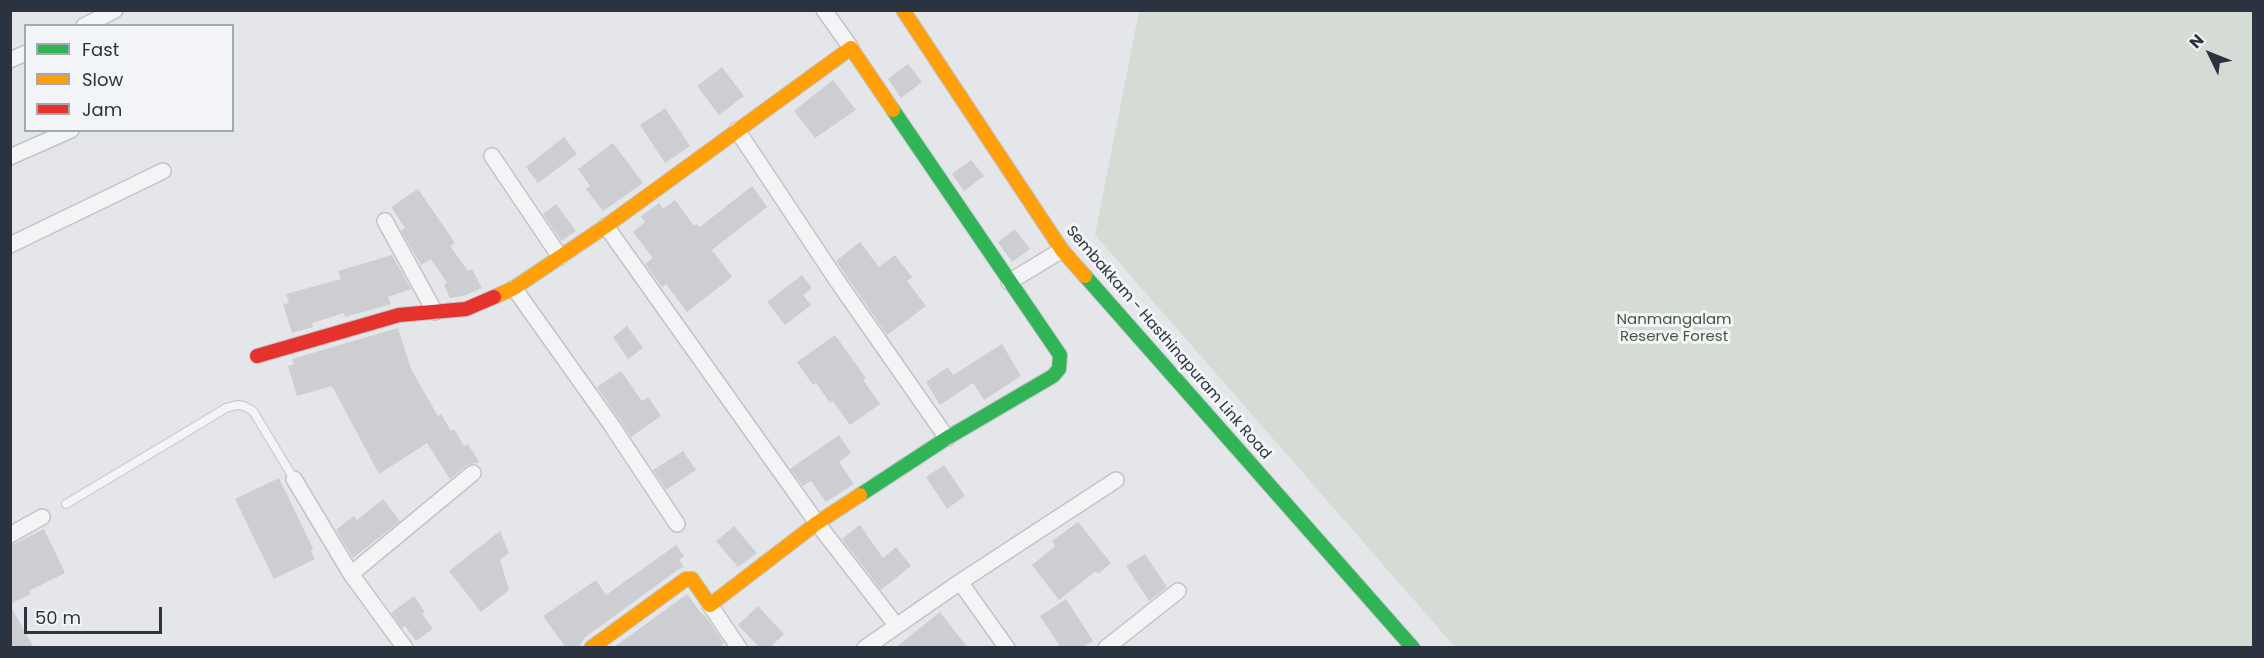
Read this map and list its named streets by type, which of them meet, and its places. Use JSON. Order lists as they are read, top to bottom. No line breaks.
{"streets":{"street":["Sembakkam - Hasthinapuram Link Road"]},"parks":["Nanmangalam Reserve Forest"],"legend":["Fast","Slow","Jam"],"scale_bar":"50 m","north":"top left"}
